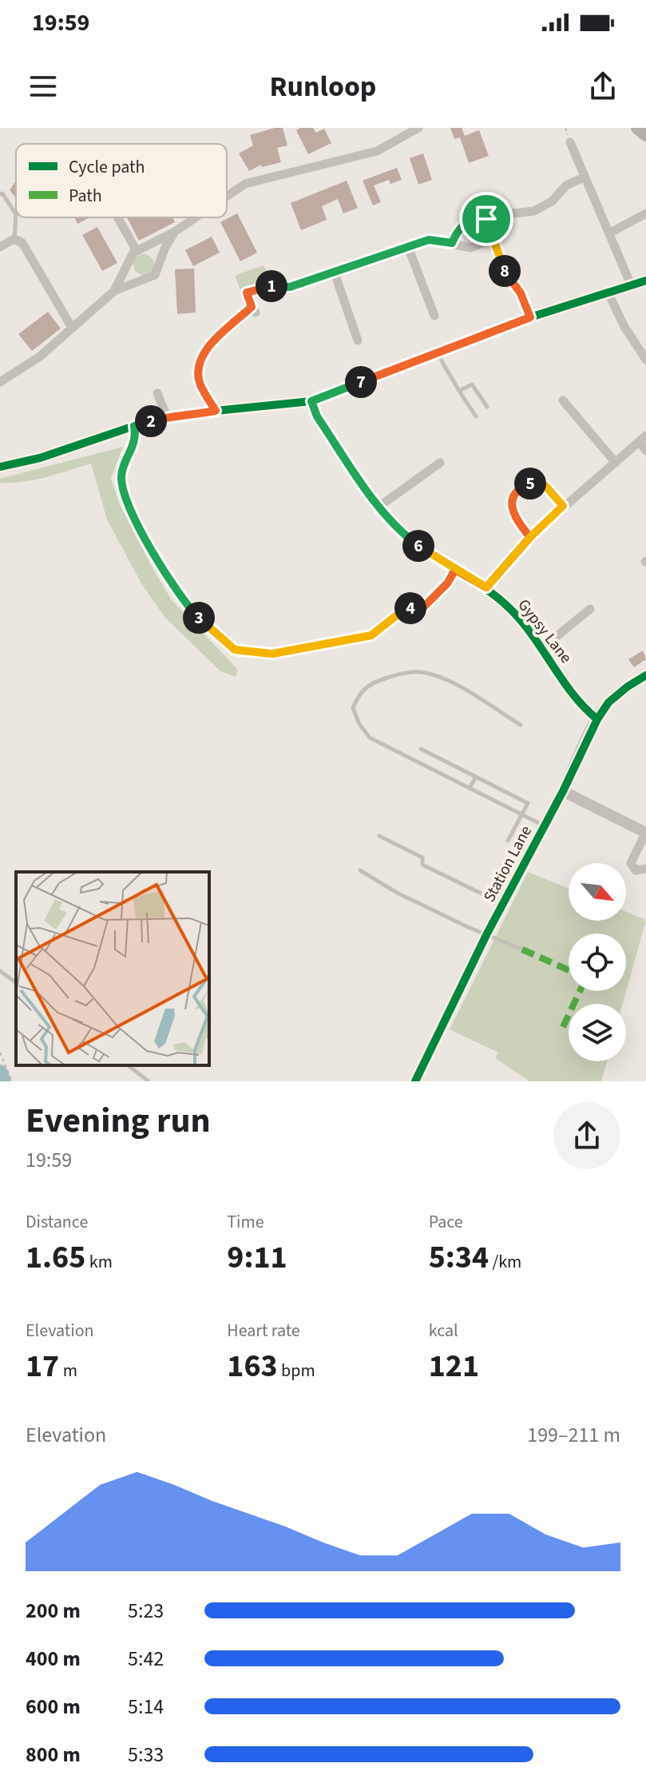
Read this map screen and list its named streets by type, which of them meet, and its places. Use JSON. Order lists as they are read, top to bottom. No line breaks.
{"streets":{"street":["Gypsy Lane","Station Lane"]},"crossings":[["Gypsy Lane","Station Lane"]],"legend":["Cycle path","Path"],"north":"bottom right","page":{"status":"19:59","header":"Runloop","pins":["8","1","7","2","5","6","4","3"],"heading":["Evening run","19:59"],"stats":[["Distance","1.65 km"],["Time","9:11"],["Pace","5:34 /km"],["Elevation","17 m"],["Heart rate","163 bpm"],["kcal","121"]],"chart":["Elevation","199–211 m"],"list":[{"name":"200 m","note":"5:23"},{"name":"400 m","note":"5:42"},{"name":"600 m","note":"5:14"},{"name":"800 m","note":"5:33"}]}}
